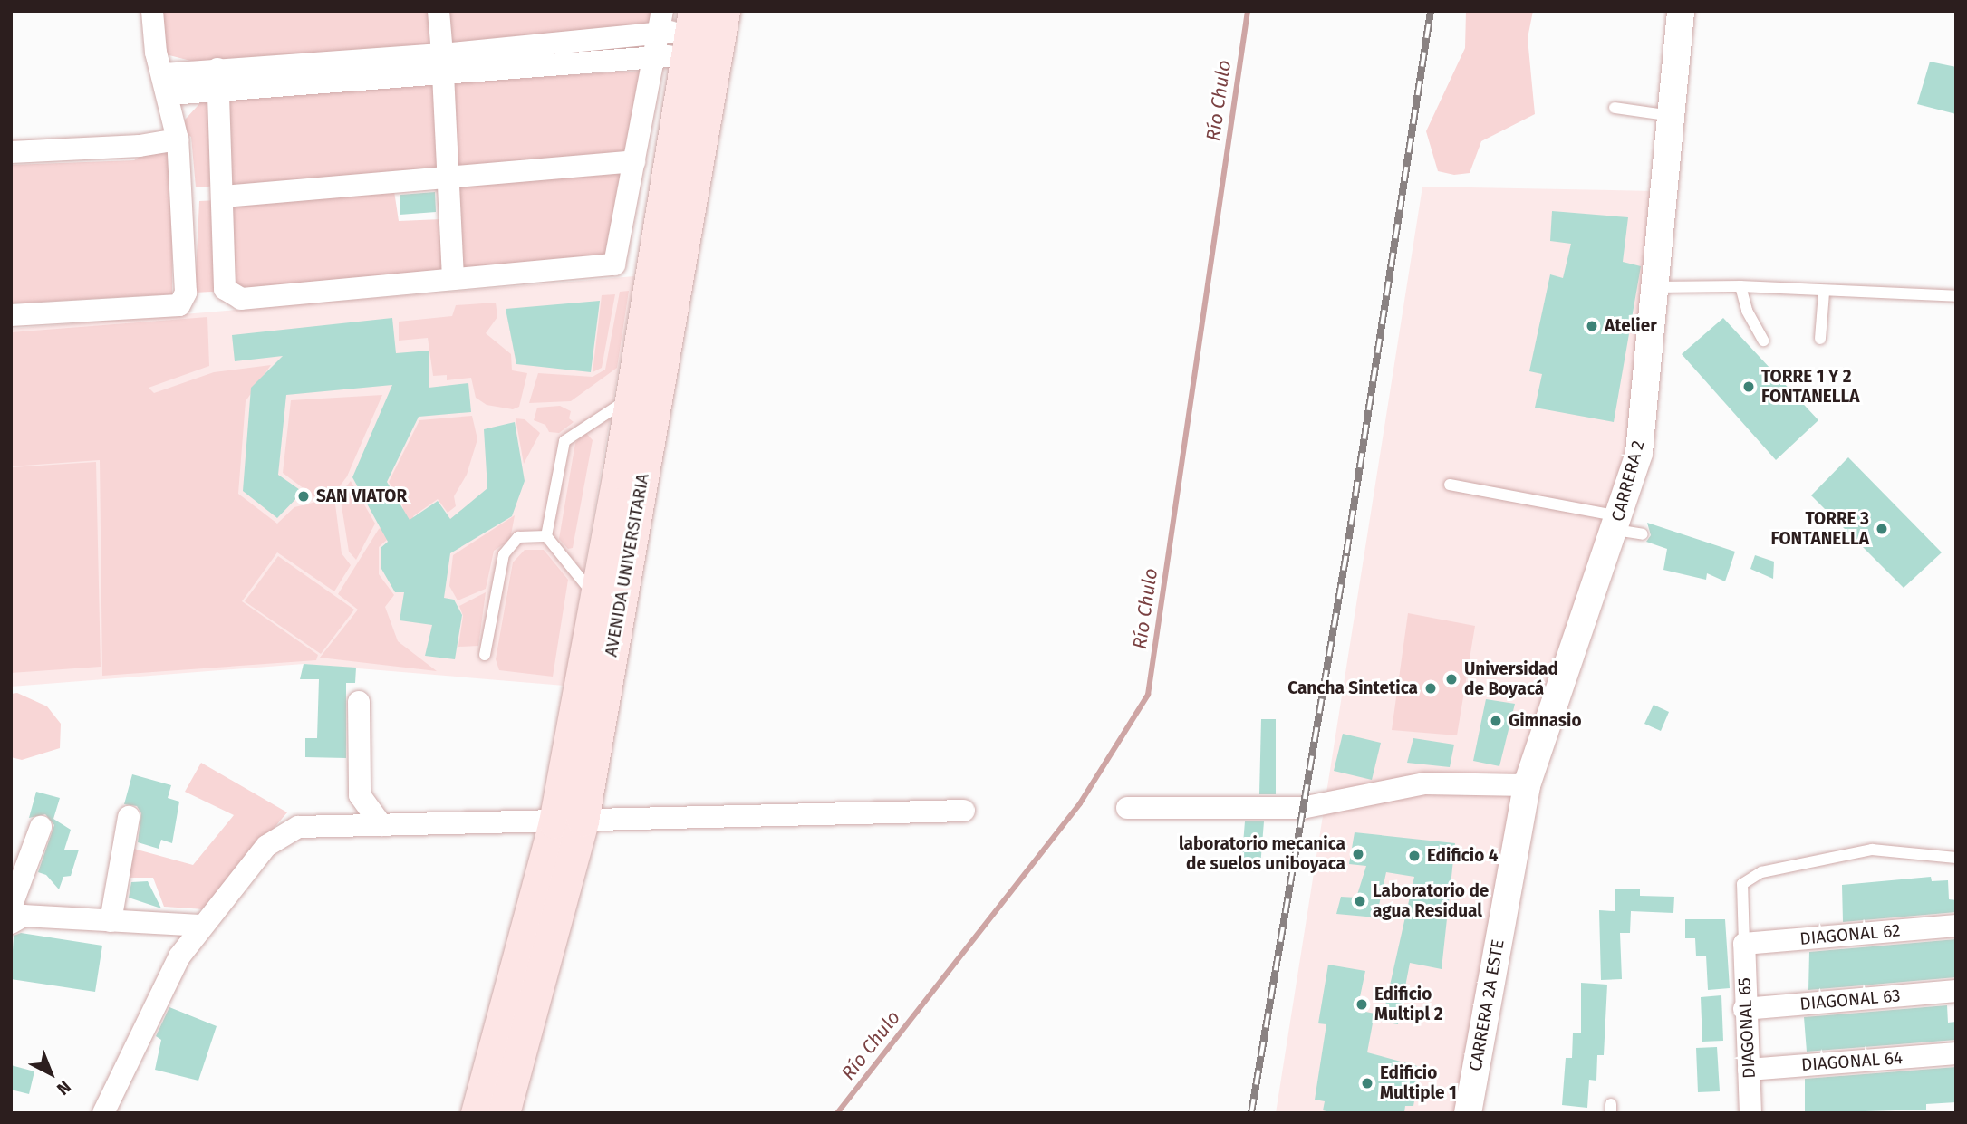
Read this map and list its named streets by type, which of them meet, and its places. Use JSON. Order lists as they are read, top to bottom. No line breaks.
{"streets":{"main road":["AVENIDA UNIVERSITARIA"],"street":["CARRERA 2","DIAGONAL 62","DIAGONAL 63","CARRERA 2A ESTE","DIAGONAL 65","DIAGONAL 64"]},"crossings":[["CARRERA 2","CARRERA 2A ESTE"],["DIAGONAL 62","DIAGONAL 65"],["DIAGONAL 63","DIAGONAL 65"],["DIAGONAL 65","DIAGONAL 64"]],"water":["Río Chulo"],"places":["Atelier","TORRE 1 Y 2 FONTANELLA","SAN VIATOR","TORRE 3 FONTANELLA","Universidad de Boyacá","Cancha Sintetica","Gimnasio","laboratorio mecanica de suelos uniboyaca","Edificio 4","Laboratorio de agua Residual","Edificio Multipl 2","Edificio Multiple 1"],"north":"bottom right"}
